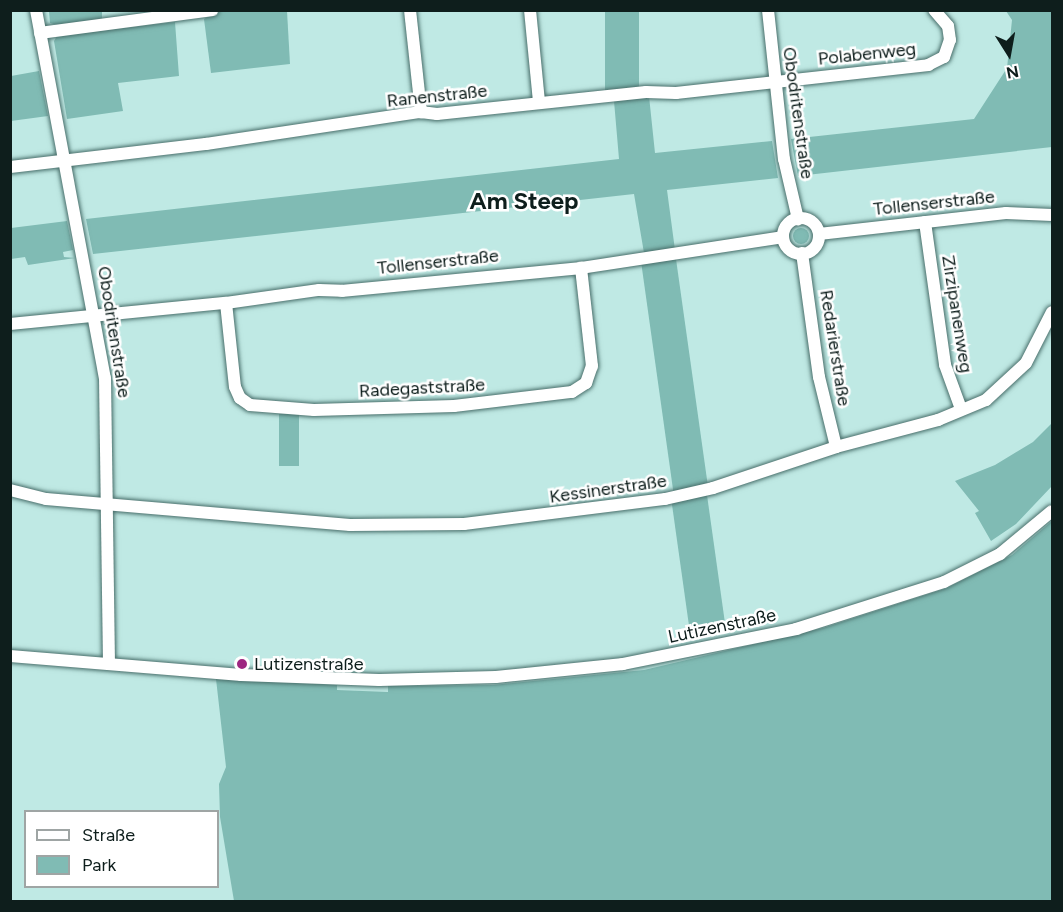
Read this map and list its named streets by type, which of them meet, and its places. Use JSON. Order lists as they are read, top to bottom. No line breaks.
{"streets":{"street":["Polabenweg","Ranenstraße","Obodritenstraße","Tollenserstraße","Zirzipanenweg","Redarierstraße","Radegaststraße","Kessinerstraße","Lutizenstraße"]},"crossings":[["Polabenweg","Ranenstraße"],["Polabenweg","Obodritenstraße"],["Ranenstraße","Obodritenstraße"],["Obodritenstraße","Tollenserstraße"],["Obodritenstraße","Redarierstraße"],["Obodritenstraße","Kessinerstraße"],["Obodritenstraße","Lutizenstraße"],["Tollenserstraße","Zirzipanenweg"],["Tollenserstraße","Redarierstraße"],["Tollenserstraße","Radegaststraße"],["Zirzipanenweg","Kessinerstraße"],["Redarierstraße","Kessinerstraße"]],"districts":["Am Steep"],"places":["Lutizenstraße"],"legend":["Straße","Park"],"north":"bottom"}
